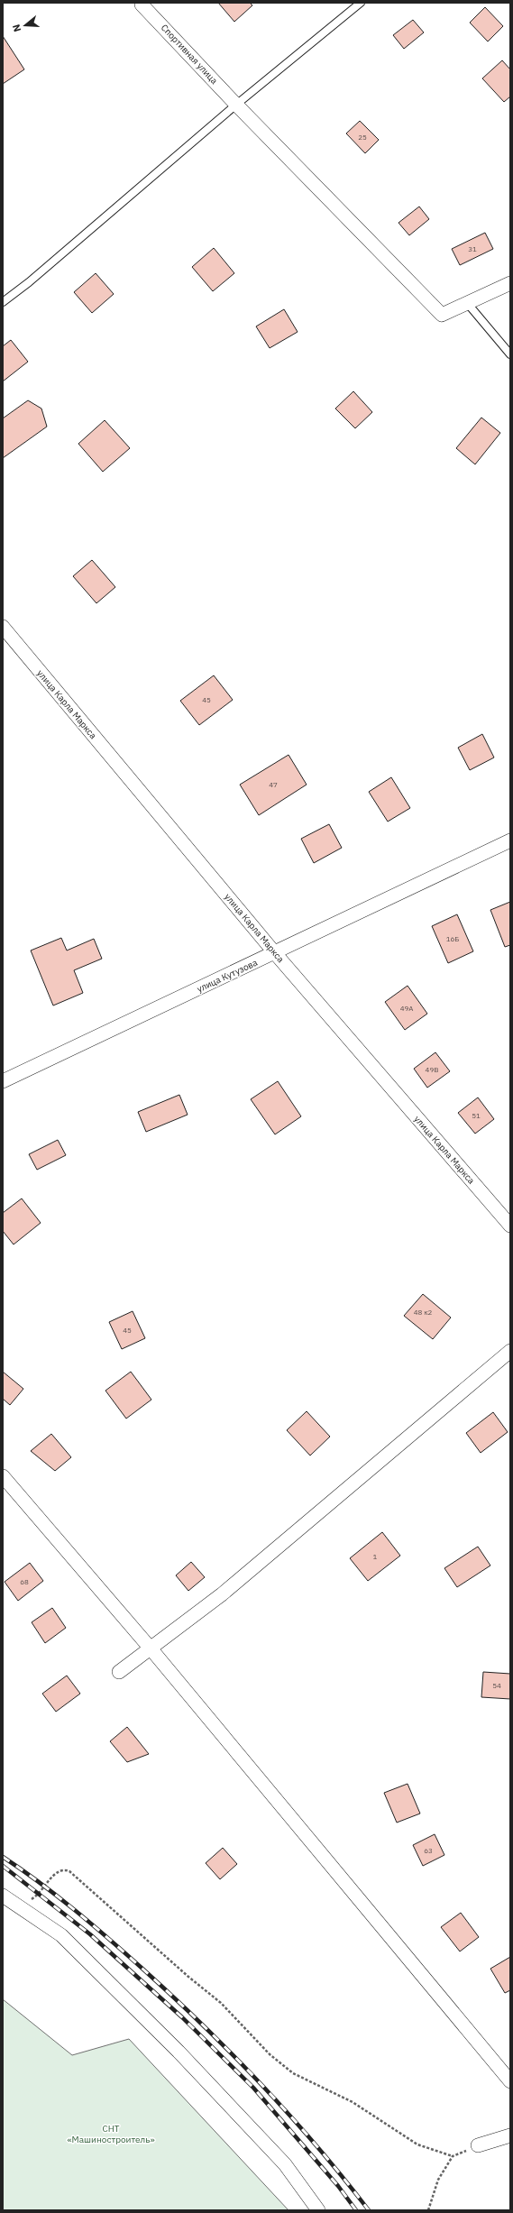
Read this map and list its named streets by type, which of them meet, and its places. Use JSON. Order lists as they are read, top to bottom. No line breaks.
{"streets":{"street":["Спортивная улица","улица Карла Маркса","улица Кутузова"]},"crossings":[["улица Карла Маркса","улица Кутузова"]],"parks":["СНТ «Машиностроитель»"],"house_numbers":["25","31","45","47","16Б","49А","49В","51","48 к2","45","1","68","54","63"],"north":"left"}
